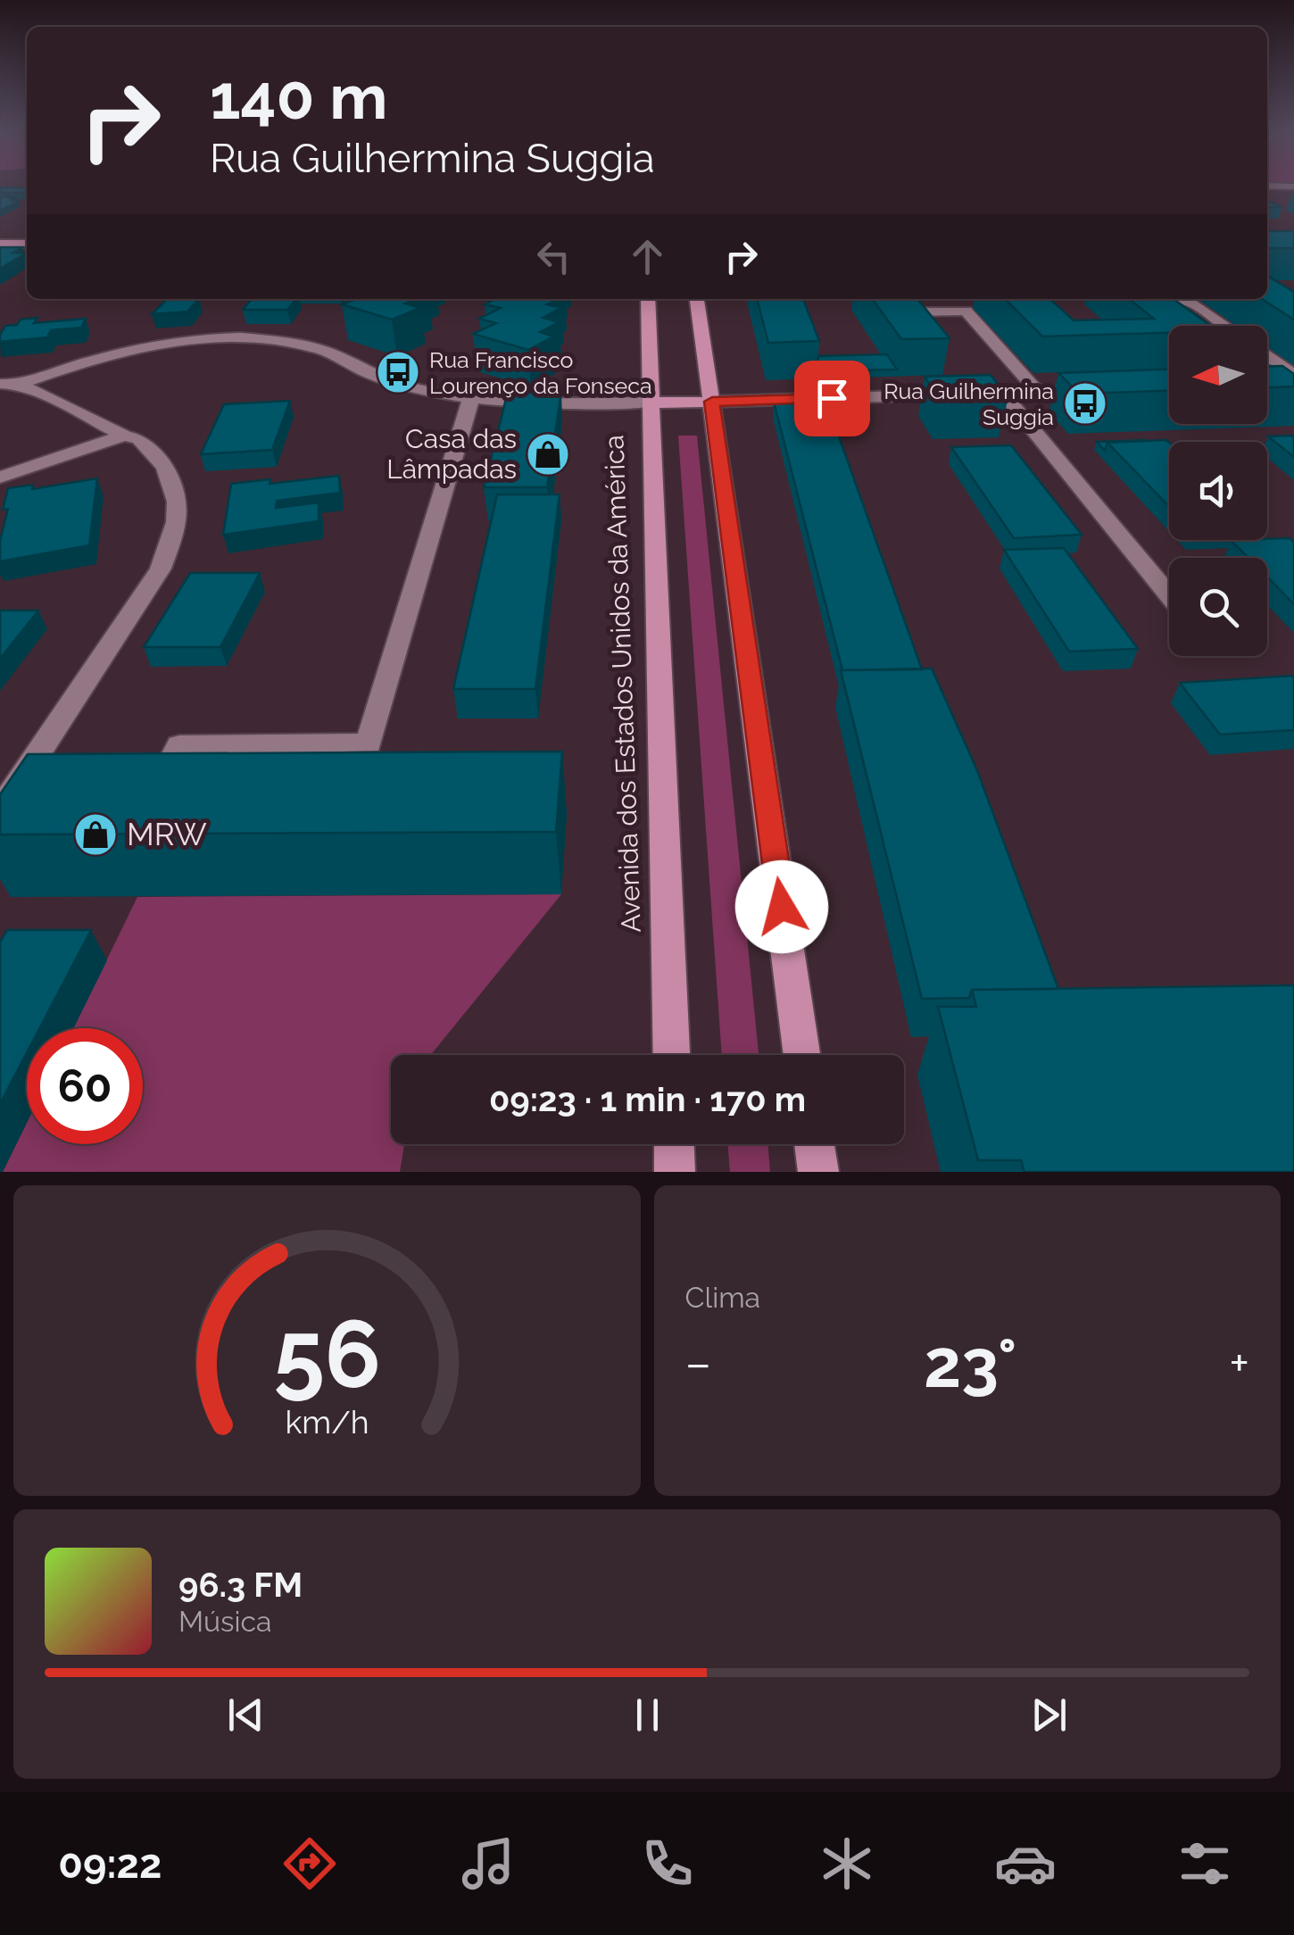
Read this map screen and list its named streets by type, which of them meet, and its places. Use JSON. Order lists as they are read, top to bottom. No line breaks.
{"streets":{"main road":["Avenida dos Estados Unidos da América"]},"places":{"bus stop":["Rua Francisco Lourenço da Fonseca","Rua Guilhermina Suggia"],"shop":["Casa das Lâmpadas","MRW"]},"north":"left","page":{"turn":["140 m","Rua Guilhermina Suggia"],"limit":"60","trip":"09:23 · 1 min · 170 m","tile":"Clima","heat":["−","23°","+"],"song":["96.3 FM","Música"],"tabs":"09:22","gauge":["56","km/h"]}}
